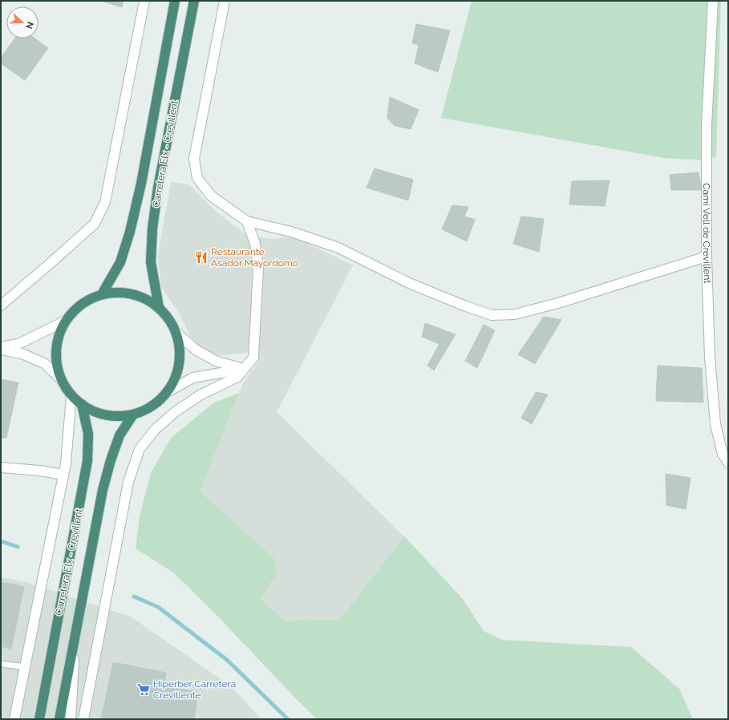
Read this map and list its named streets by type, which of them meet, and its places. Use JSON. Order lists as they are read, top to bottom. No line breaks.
{"streets":{"highway":["Carretera Elx - Crevillent"],"street":["Camí Vell de Crevillent"]},"places":{"restaurant":["Restaurante Asador Mayordomo"],"supermarket":["Hiperber Carretera Crevillente"]},"north":"right"}
